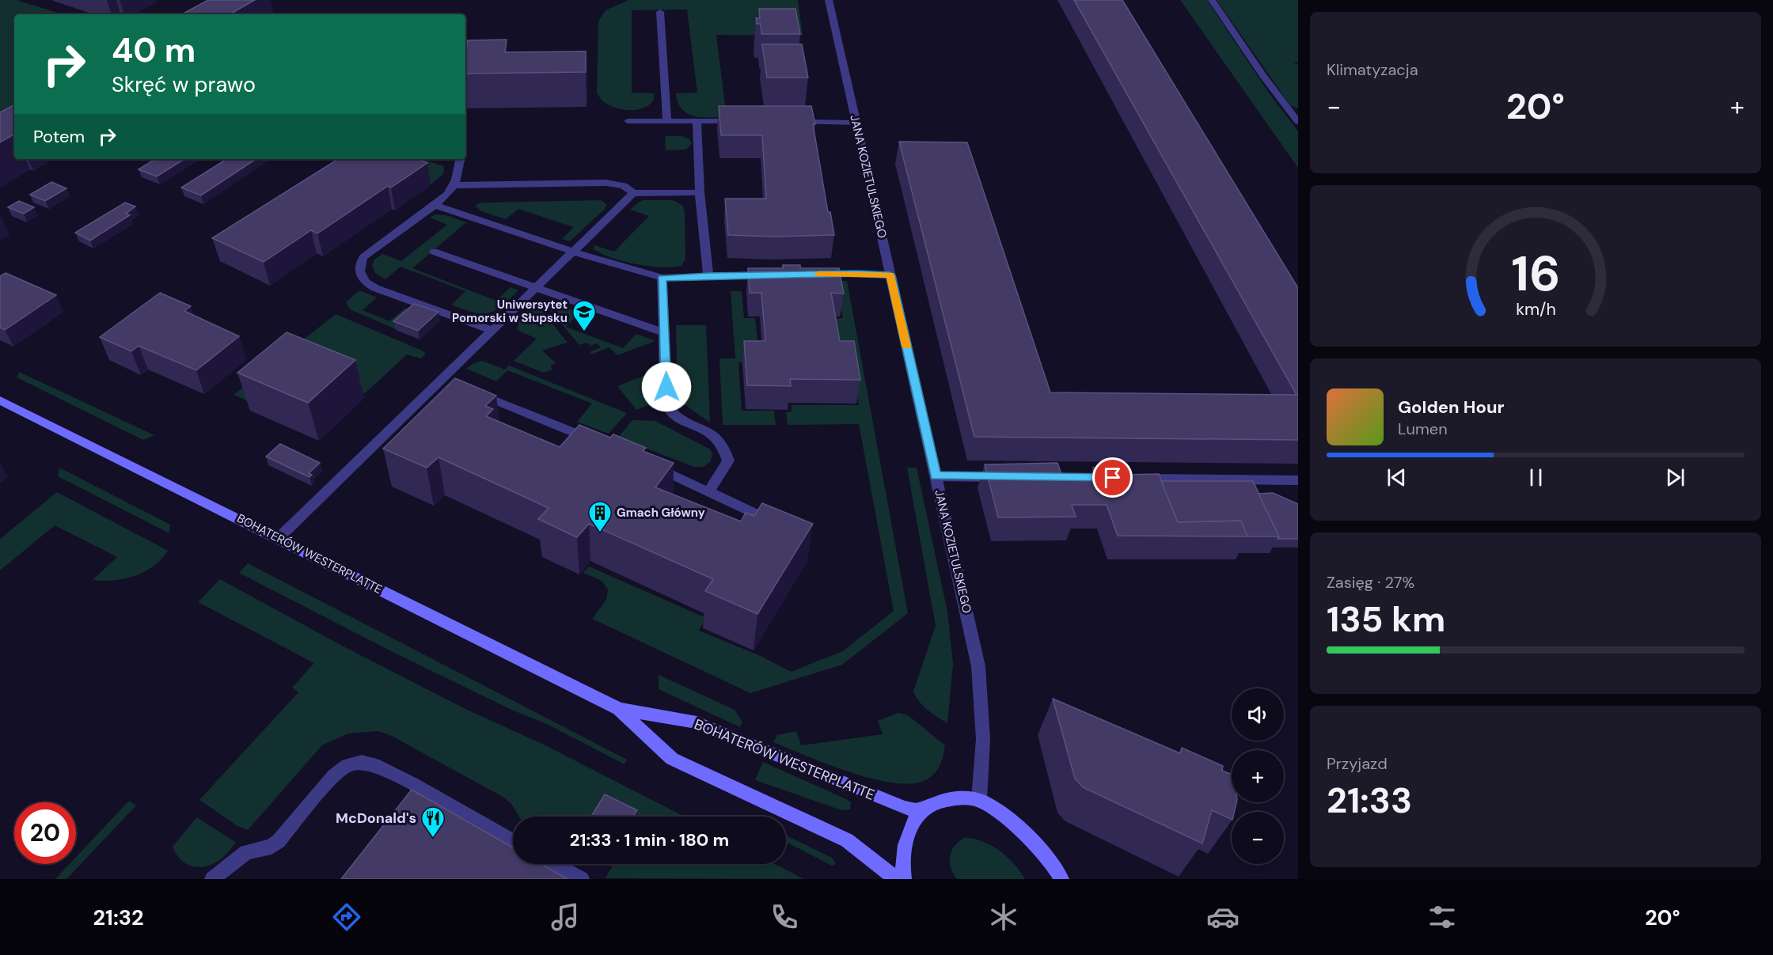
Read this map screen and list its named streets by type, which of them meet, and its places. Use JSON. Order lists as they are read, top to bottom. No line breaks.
{"streets":{"main road":["BOHATERÓW WESTERPLATTE"],"street":["JANA KOZIETULSKIEGO"]},"places":{"school or university":["Uniwersytet Pomorski w Słupsku"],"building":["Gmach Główny"],"restaurant":["McDonald's"]},"page":{"tile":["Klimatyzacja",["Zasięg · 27%","135 km"],["Przyjazd","21:33"]],"turn":["40 m","Skręć w prawo"],"heat":["−","20°","+"],"then":"Potem","song":["Golden Hour","Lumen"],"map_buttons":["+","−"],"limit":"20","trip":"21:33 · 1 min · 180 m","tabs":["21:32","20°"],"gauge":["16","km/h"]}}
